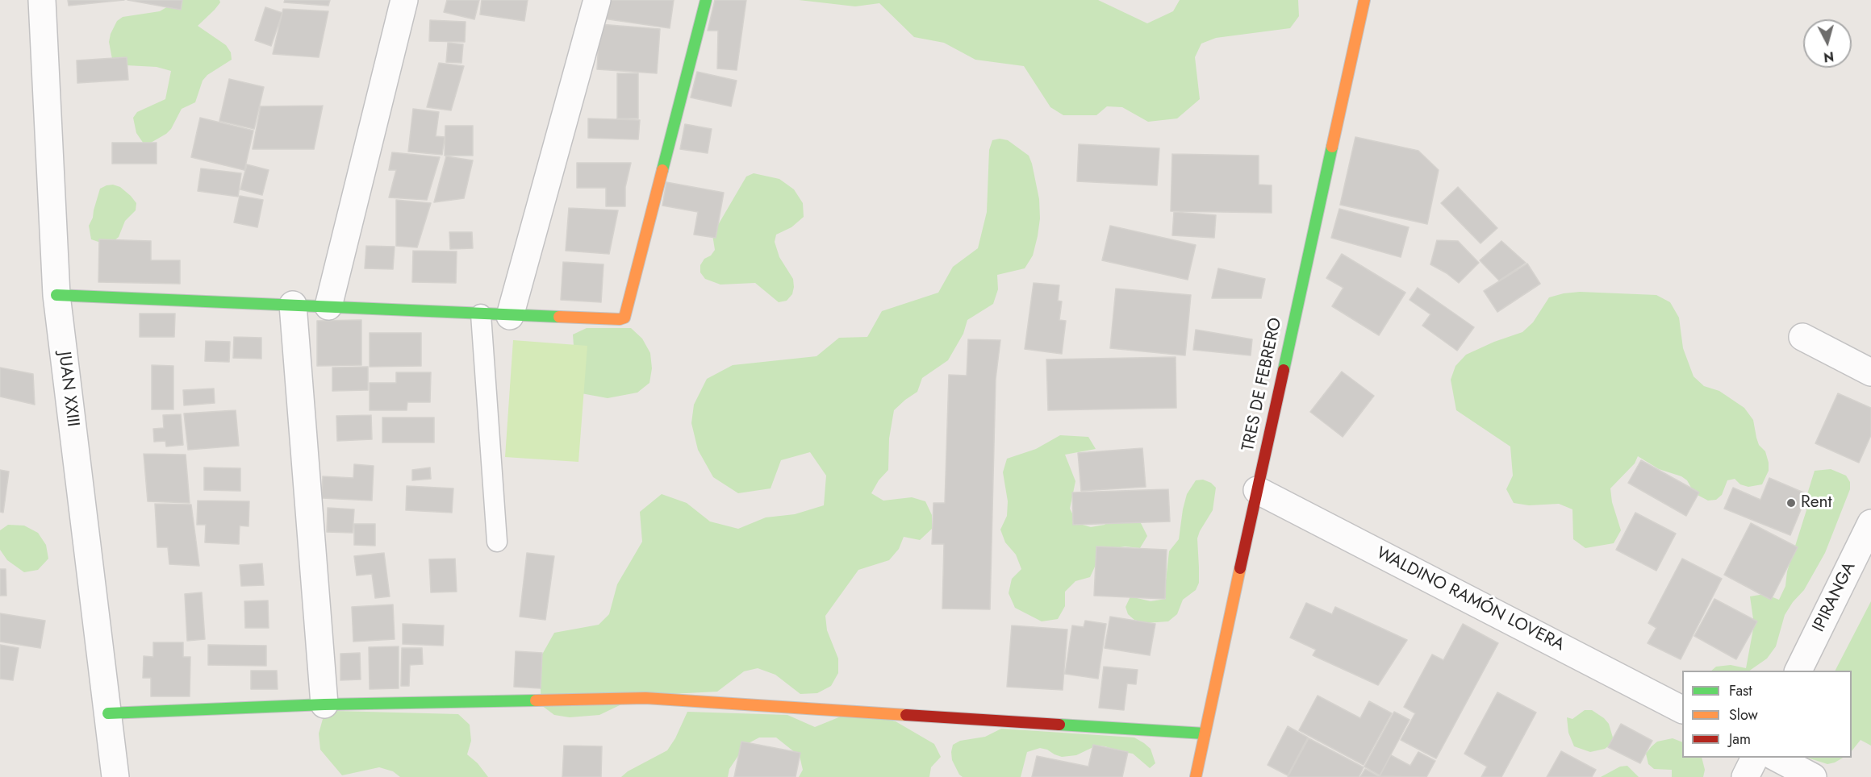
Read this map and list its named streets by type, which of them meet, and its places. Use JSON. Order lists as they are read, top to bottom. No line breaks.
{"streets":{"street":["TRES DE FEBRERO","JUAN XXIII","IPIRANGA","WALDINO RAMÓN LOVERA"]},"crossings":[["TRES DE FEBRERO","WALDINO RAMÓN LOVERA"]],"places":["Rent"],"legend":["Fast","Slow","Jam"],"north":"bottom"}
